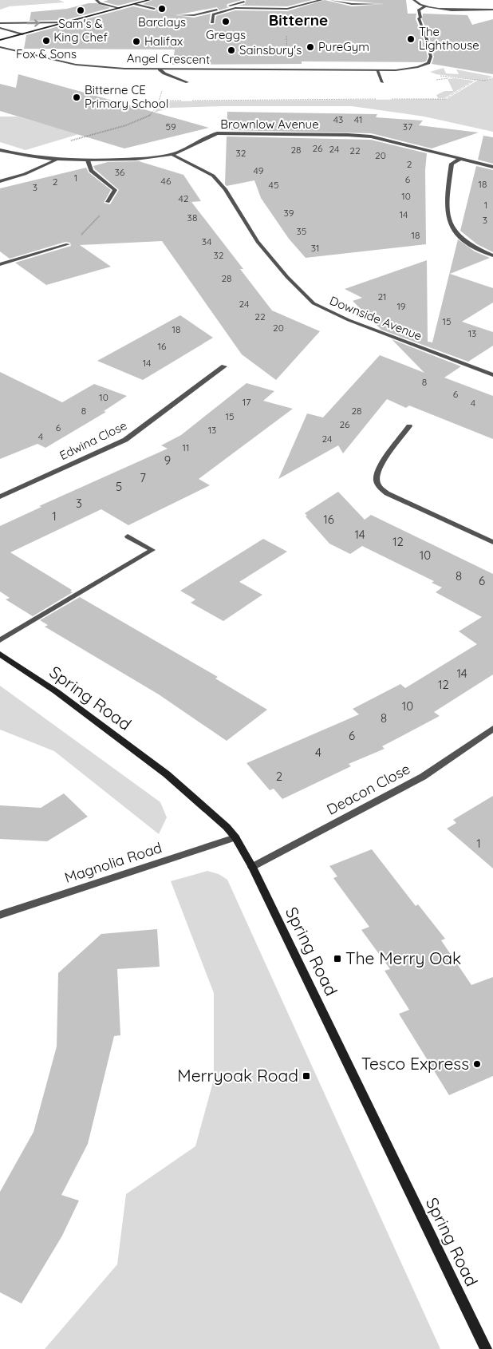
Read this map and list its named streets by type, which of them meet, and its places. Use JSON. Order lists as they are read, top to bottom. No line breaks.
{"streets":{"street":["Angel Crescent","Brownlow Avenue","Downside Avenue","Edwina Close","Spring Road","Deacon Close","Magnolia Road"]},"crossings":[["Brownlow Avenue","Downside Avenue"],["Spring Road","Deacon Close"],["Spring Road","Magnolia Road"]],"districts":["Bitterne"],"places":{"other":["Barclays","Sam's & King Chef","Greggs","The Lighthouse","Fox & Sons","Halifax","PureGym","Sainsbury's","Bitterne CE Primary School","Tesco Express"],"transit":["The Merry Oak","Merryoak Road"]},"house_numbers":["43","41","59","37","26","24","28","22","32","20","2","49","36","1","6","46","2","18","45","3","10","42","1","39","14","38","3","35","18","34","31","32","28","21","24","19","22","15","20","18","13","16","14","8","6","10","17","4","8","28","15","26","6","13","4","24","11","9","7","5","3","1","16","14","12","10","8","6","14","12","10","8","6","4","2","1"]}
